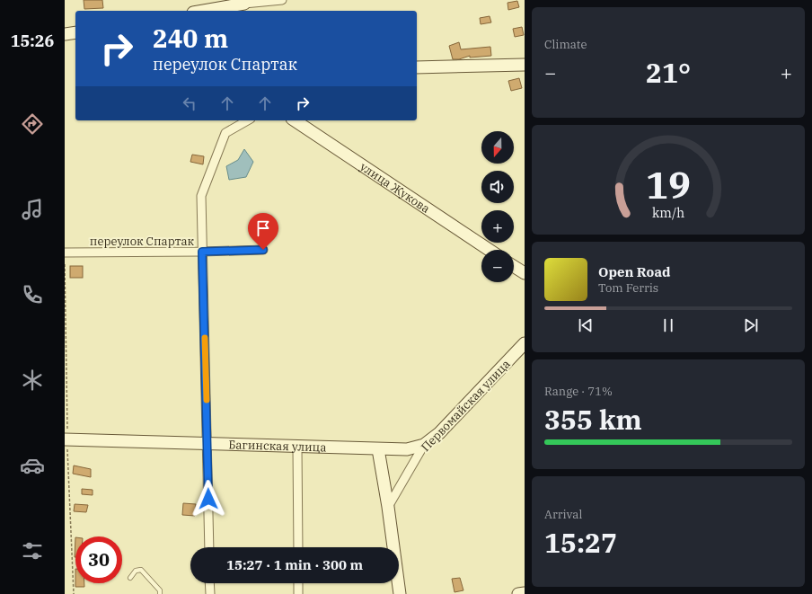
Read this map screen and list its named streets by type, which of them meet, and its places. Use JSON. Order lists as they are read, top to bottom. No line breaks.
{"streets":{"street":["улица Жукова","переулок Спартак","Первомайская улица","Багинская улица"]},"crossings":[["Первомайская улица","Багинская улица"]],"north":"bottom","page":{"tabs":"15:26","tile":["Climate",["Range · 71%","355 km"],["Arrival","15:27"]],"turn":["240 m","переулок Спартак"],"heat":["−","21°","+"],"map_buttons":["+","−"],"song":["Open Road","Tom Ferris"],"limit":"30","trip":"15:27 · 1 min · 300 m","gauge":["19","km/h"]}}
